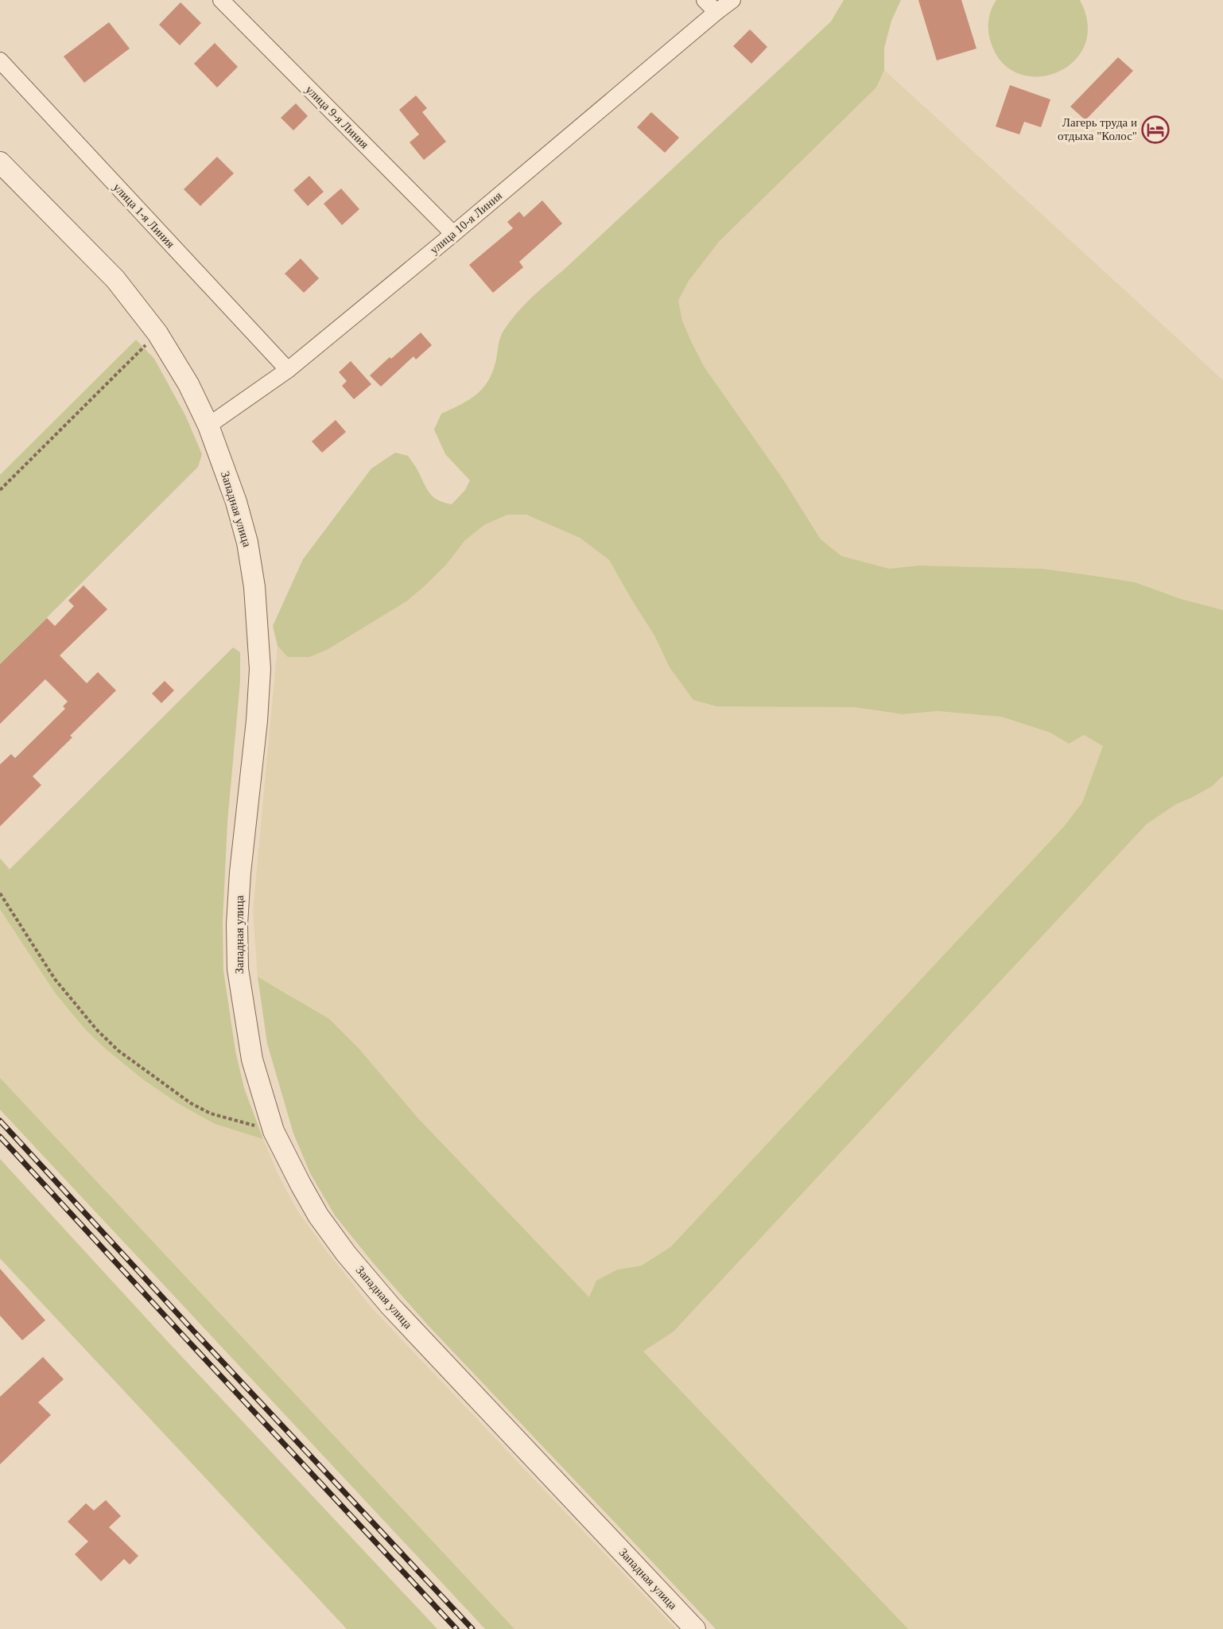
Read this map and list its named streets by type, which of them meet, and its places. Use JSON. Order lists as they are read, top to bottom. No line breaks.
{"streets":{"street":["улица 9-я Линия","улица 1-я Линия","улица 10-я Линия","Западная улица"]},"crossings":[["улица 9-я Линия","улица 10-я Линия"],["улица 1-я Линия","улица 10-я Линия"],["улица 10-я Линия","Западная улица"]],"places":{"hotel":["Лагерь труда и отдыха \"Колос\""]}}
